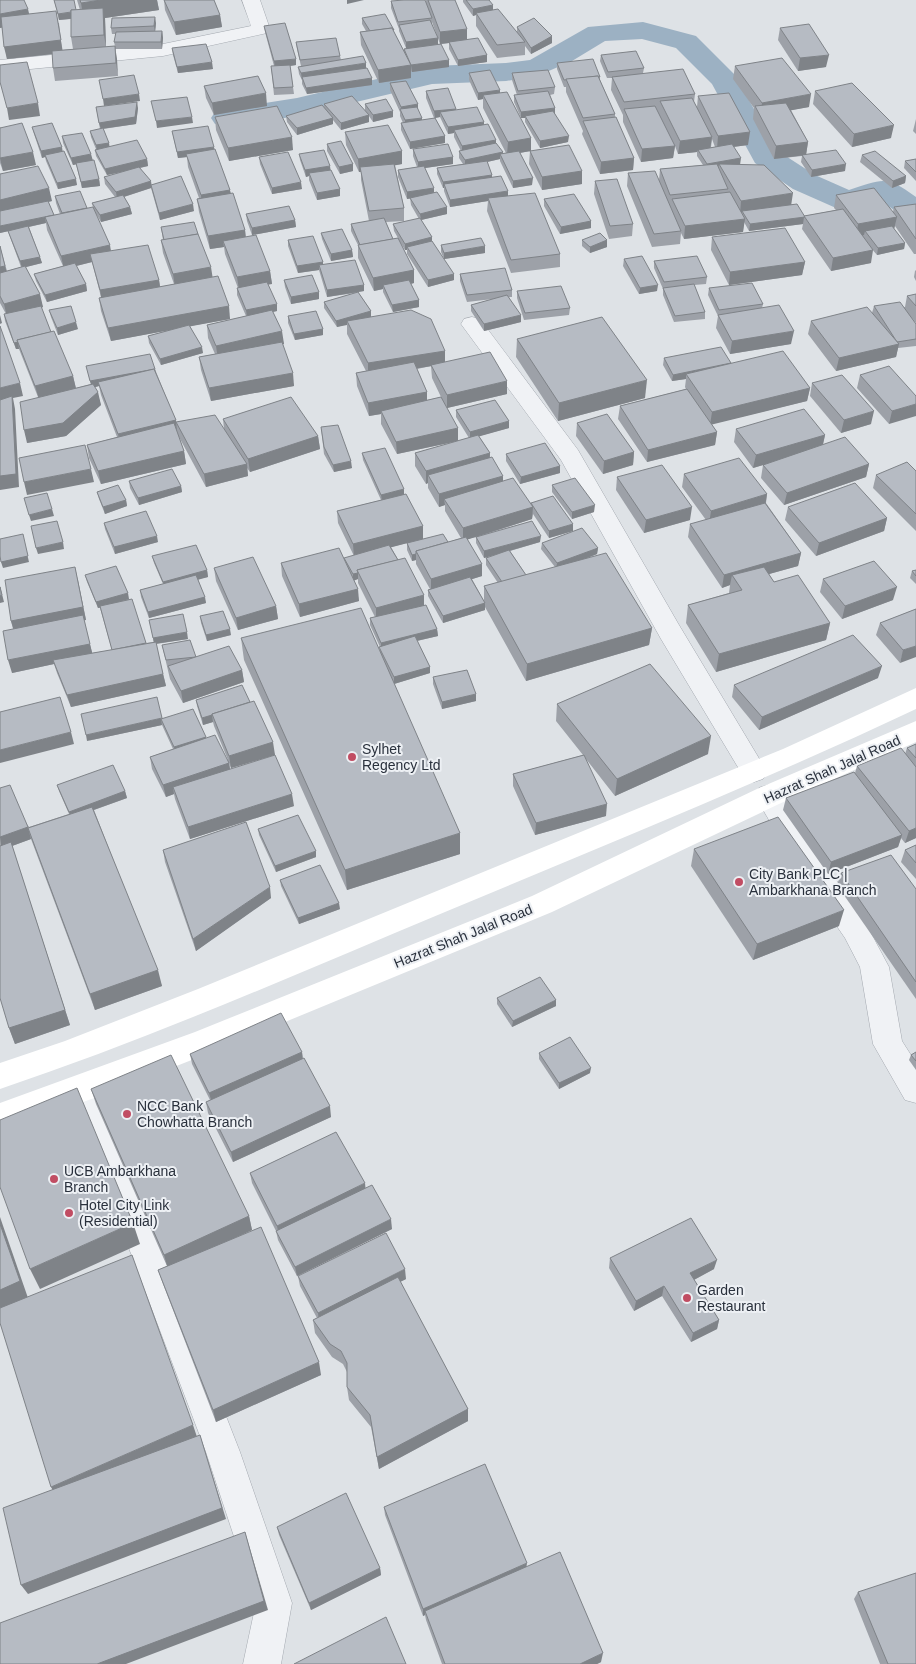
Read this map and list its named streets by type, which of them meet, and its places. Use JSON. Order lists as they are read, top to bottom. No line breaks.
{"streets":{"main road":["Hazrat Shah Jalal Road"]},"places":["Sylhet Regency Ltd","City Bank PLC | Ambarkhana Branch","NCC Bank Chowhatta Branch","UCB Ambarkhana Branch","Hotel City Link (Residential)","Garden Restaurant"]}
